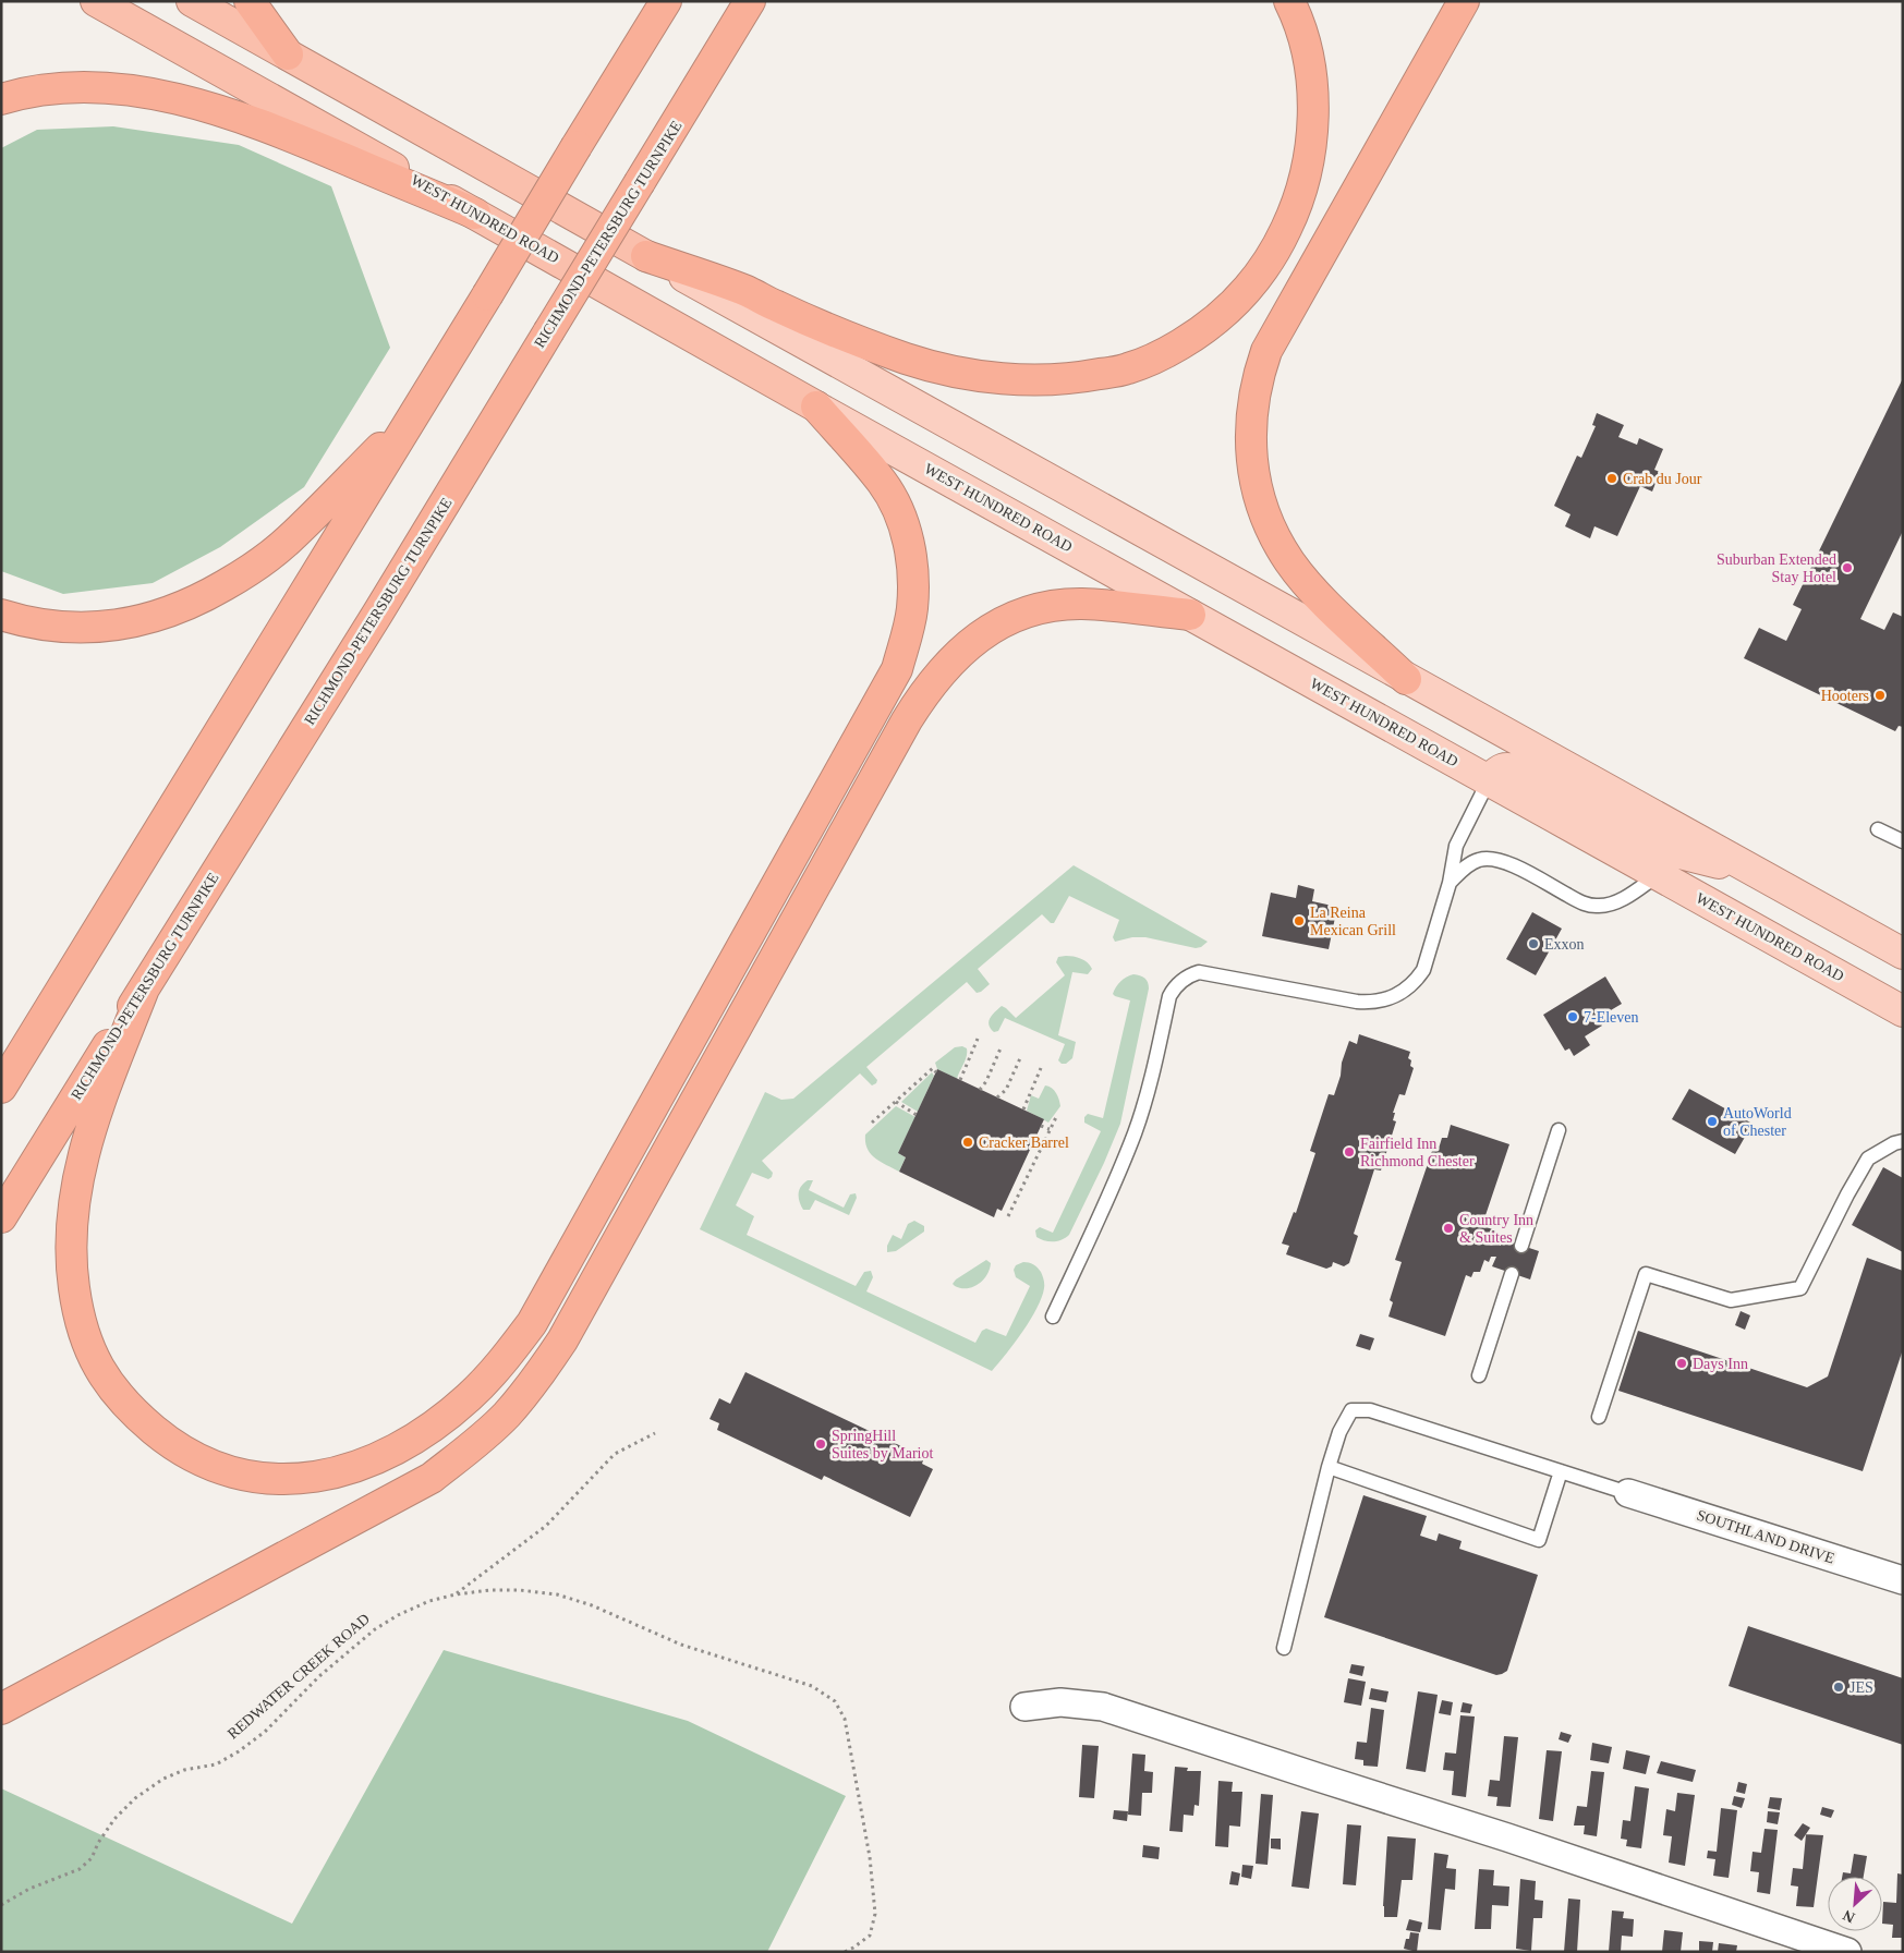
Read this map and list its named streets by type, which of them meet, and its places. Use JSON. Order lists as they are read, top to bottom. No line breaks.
{"streets":{"highway":["WEST HUNDRED ROAD","RICHMOND-PETERSBURG TURNPIKE"],"street":["SOUTHLAND DRIVE"],"path":["REDWATER CREEK ROAD"]},"places":["Crab du Jour","Suburban Extended Stay Hotel","Hooters","La Reina Mexican Grill","Exxon","7-Eleven","AutoWorld of Chester","Cracker Barrel","Fairfield Inn Richmond Chester","Country Inn & Suites","Days Inn","SpringHill Suites by Mariot","JES"],"north":"bottom left"}
